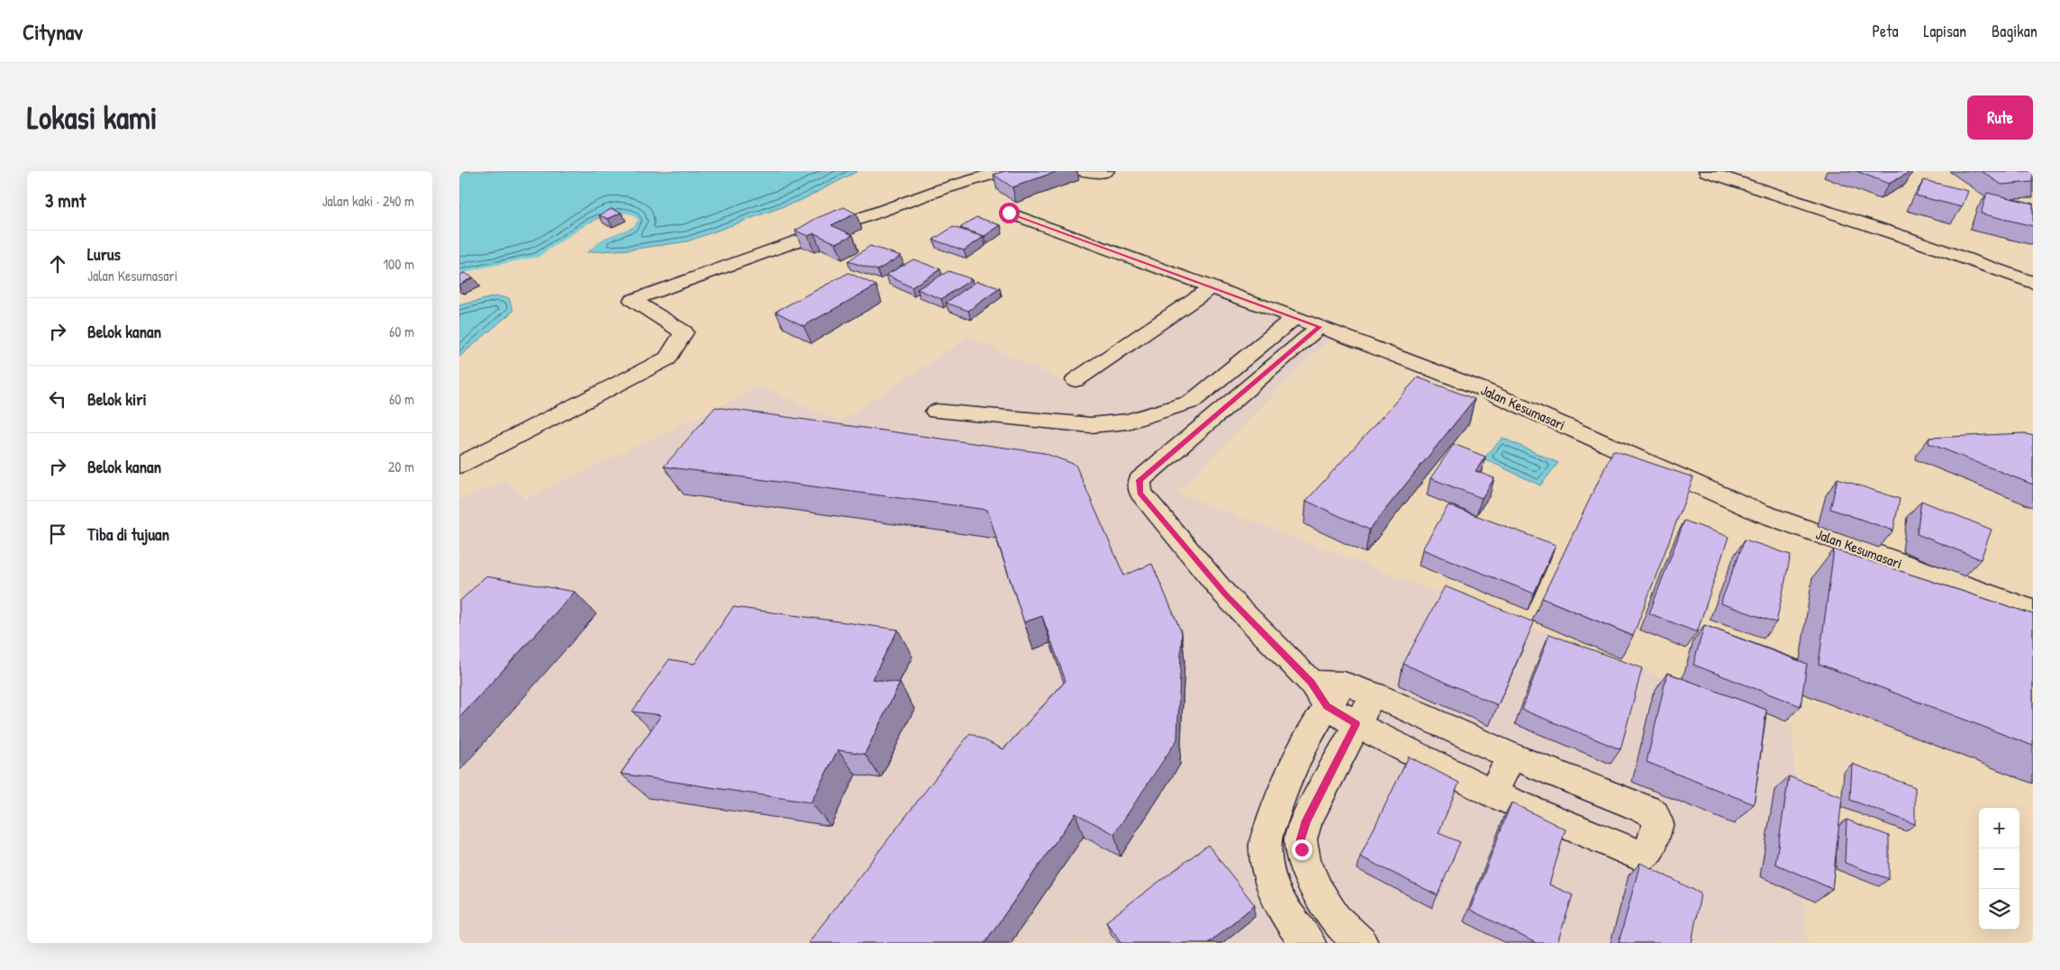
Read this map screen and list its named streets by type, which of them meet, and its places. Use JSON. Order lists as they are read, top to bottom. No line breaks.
{"streets":{"street":["Jalan Kesumasari"]},"page":{"header":"Citynav","nav":["Peta","Lapisan","Bagikan"],"buttons":"Rute","title":"Lokasi kami","heading":["3 mnt","Jalan kaki · 240 m"],"list":[["Lurus","Jalan Kesumasari","100 m"],["Belok kanan","60 m"],["Belok kiri","60 m"],["Belok kanan","20 m"],"Tiba di tujuan"],"map_buttons":["+","−"]}}
